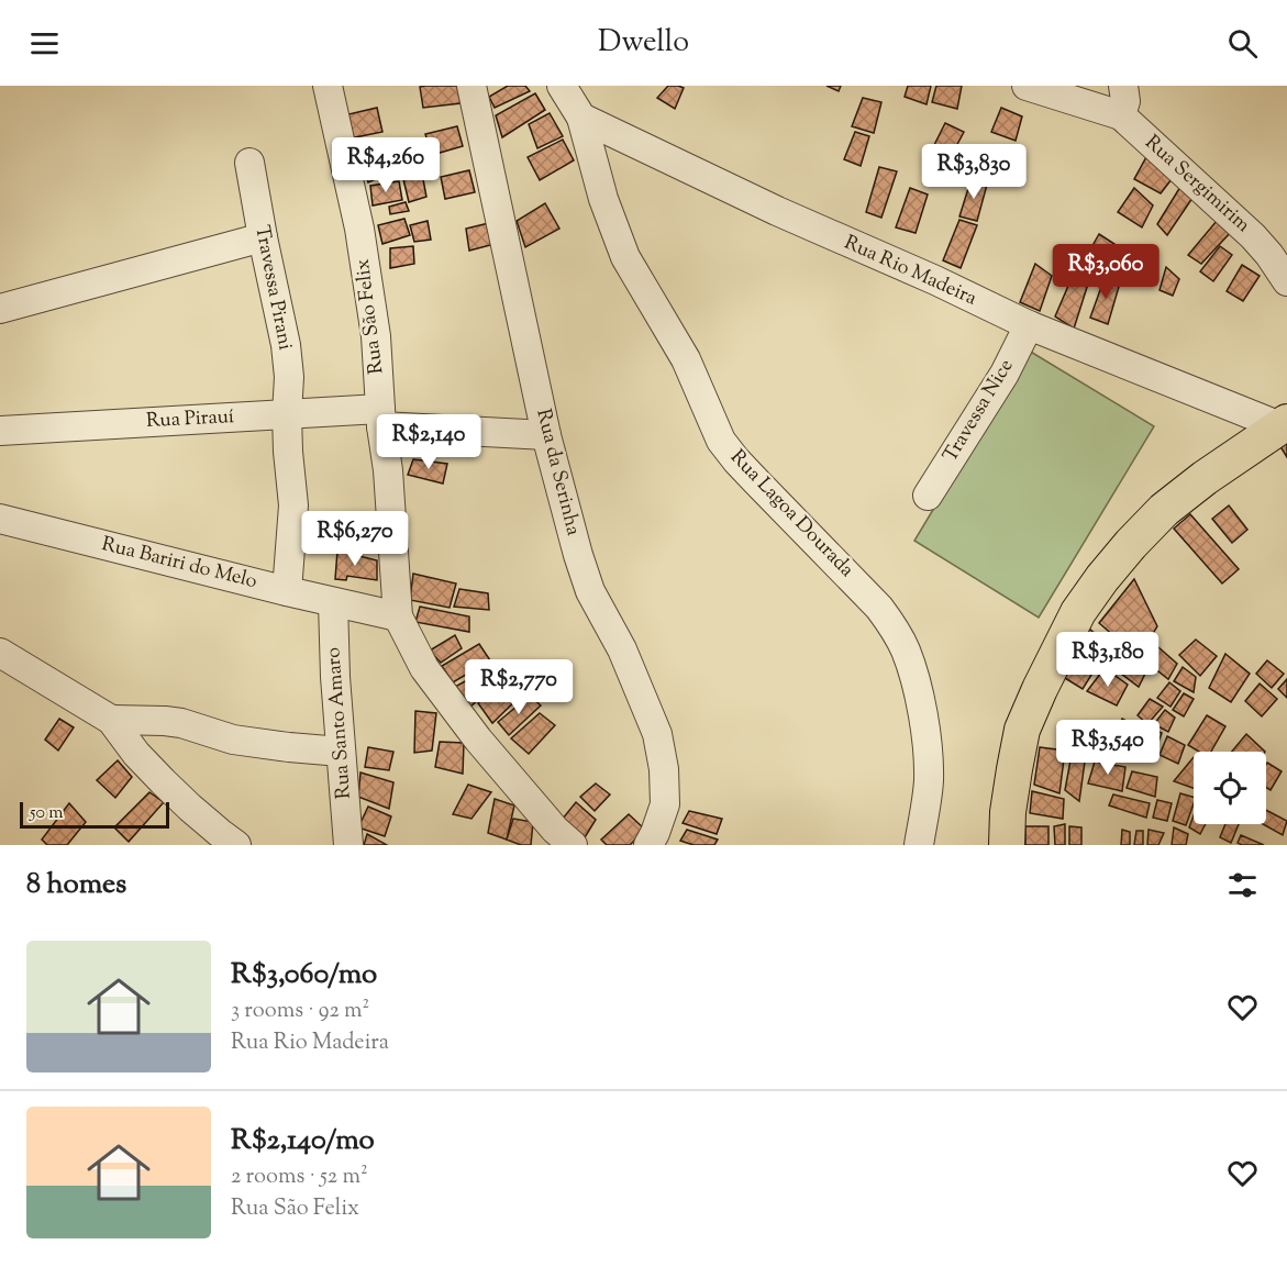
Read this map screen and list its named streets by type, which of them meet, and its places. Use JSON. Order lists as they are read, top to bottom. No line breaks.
{"streets":{"street":["Rua Sergimirim","Rua Rio Madeira","Travessa Pirani","Rua São Felix","Travessa Nice","Rua Pirauí","Rua da Serinha","Rua Lagoa Dourada","Rua Bariri do Melo","Rua Santo Amaro"]},"crossings":[["Rua Rio Madeira","Travessa Nice"],["Rua Rio Madeira","Rua Lagoa Dourada"],["Travessa Pirani","Rua Pirauí"],["Travessa Pirani","Rua Bariri do Melo"],["Rua São Felix","Rua Pirauí"],["Rua São Felix","Rua Bariri do Melo"],["Rua Pirauí","Rua da Serinha"],["Rua Bariri do Melo","Rua Santo Amaro"]],"scale_bar":"50 m","page":{"header":"Dwello","price":["R$4,260","R$3,830","R$3,060","R$2,140","R$6,270","R$3,180","R$2,770","R$3,540"],"scale":"50 m","heading":"8 homes","list":[{"name":"R$3,060/mo","note":"3 rooms · 92 m² · Rua Rio Madeira"},{"name":"R$2,140/mo","note":"2 rooms · 52 m² · Rua São Felix"}]}}
